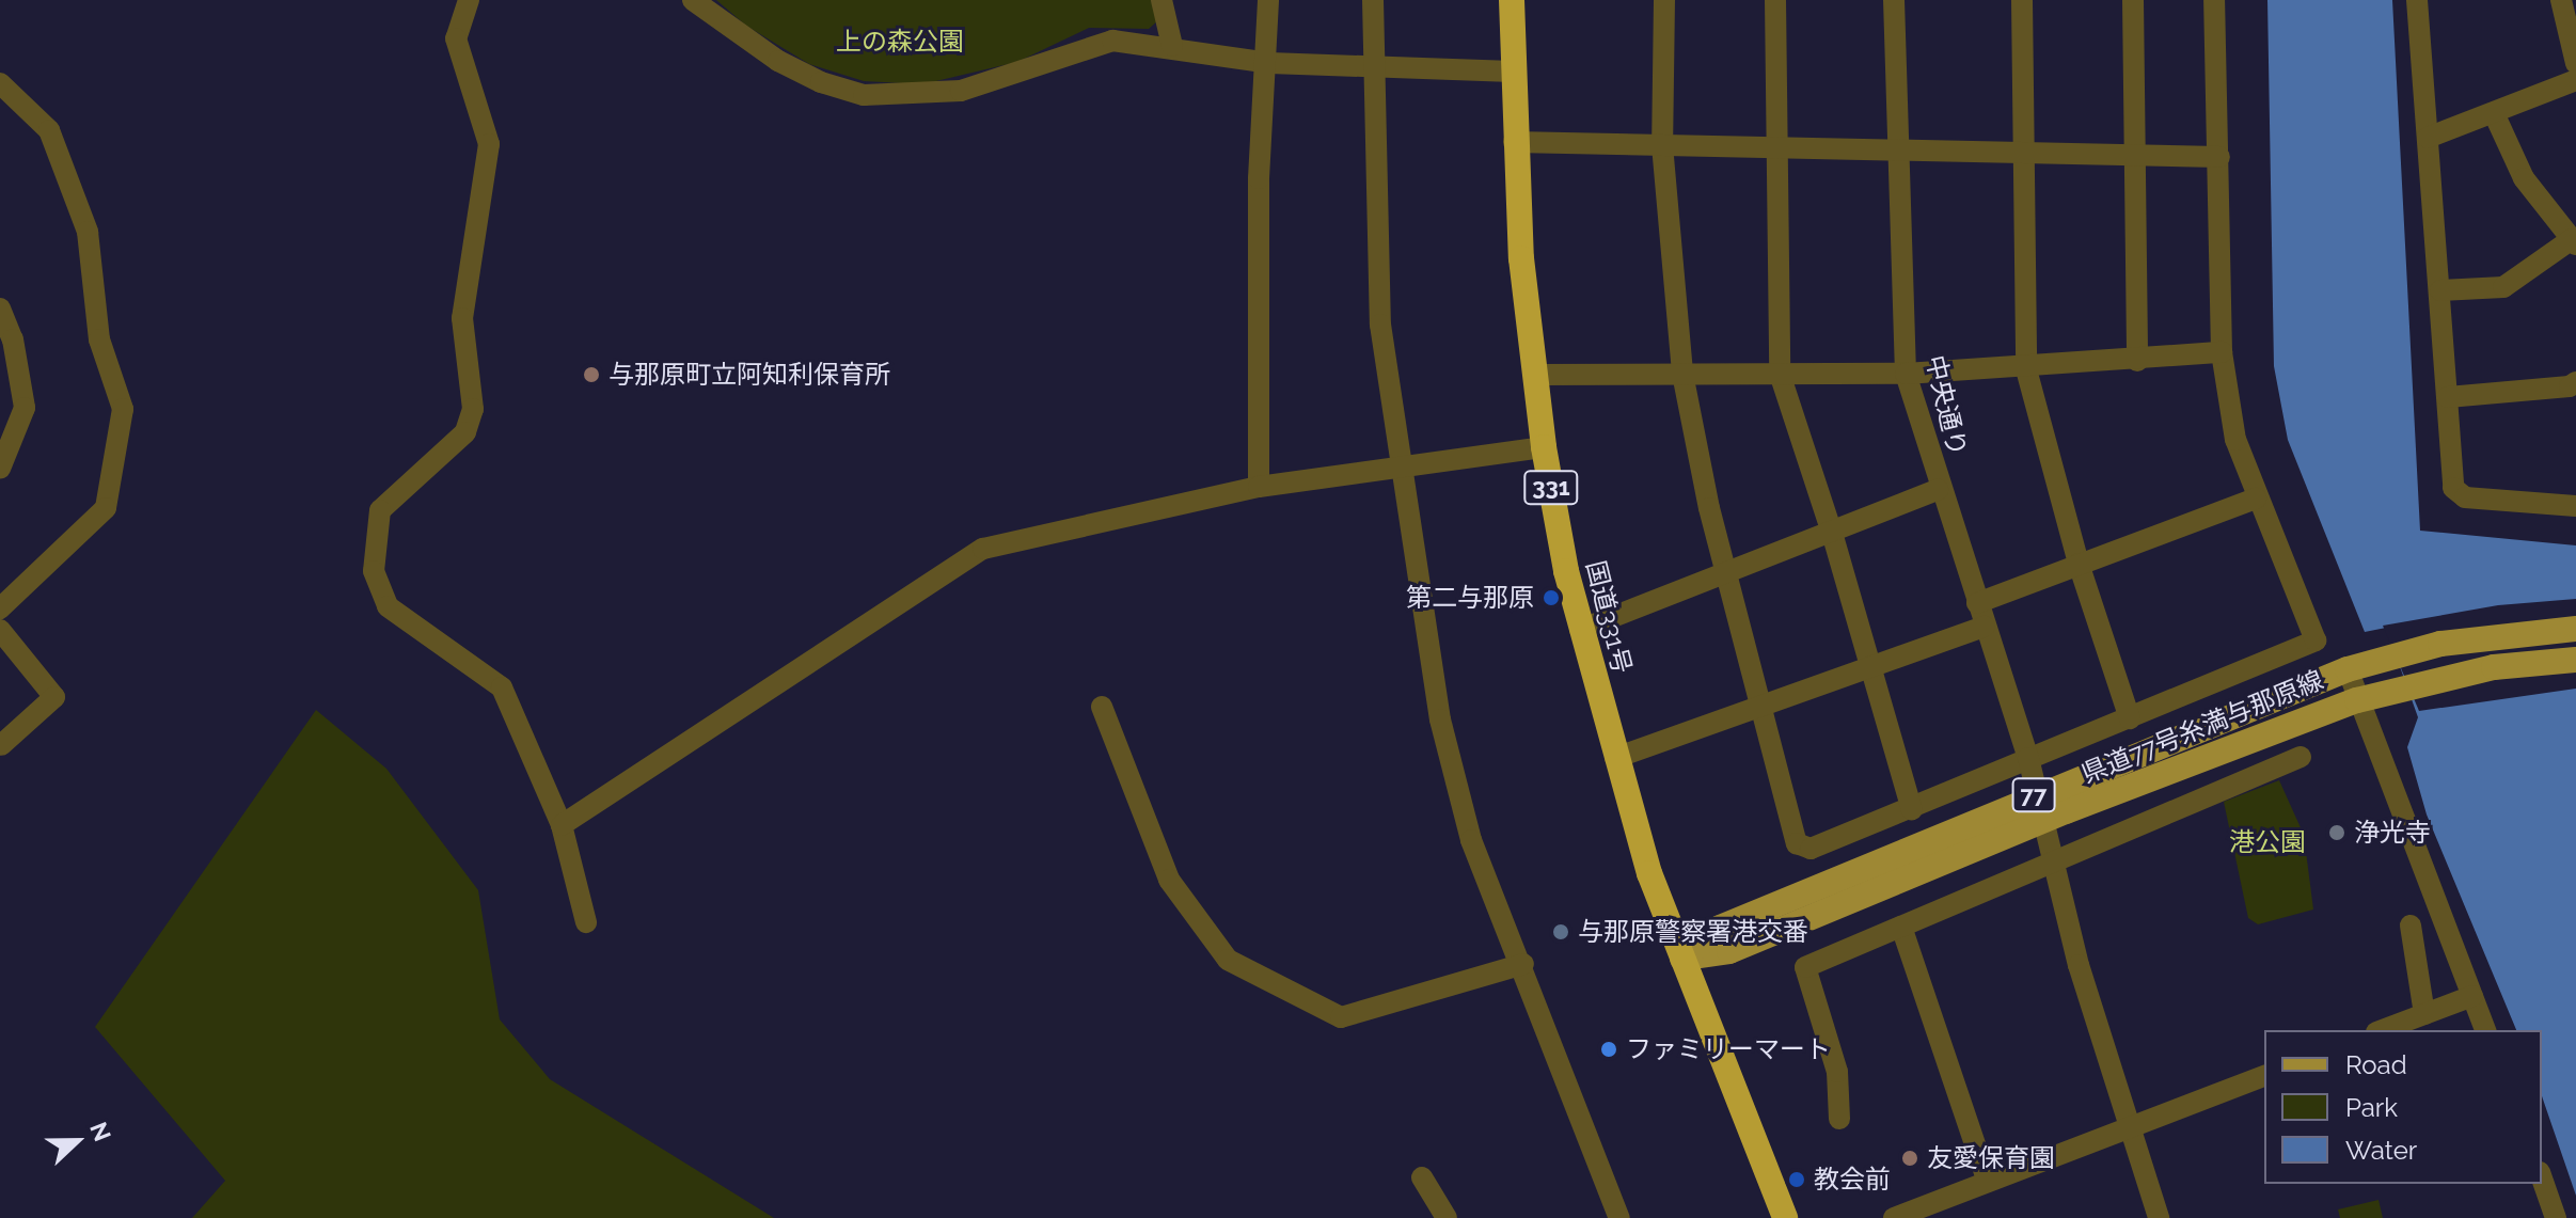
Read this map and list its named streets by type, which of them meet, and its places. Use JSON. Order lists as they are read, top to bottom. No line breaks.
{"streets":{"highway":["331","国道331号"],"main road":["県道77号糸満与那原線","77"],"street":["中央通り"]},"crossings":[["中央通り","県道77号糸満与那原線"],["国道331号","県道77号糸満与那原線"]],"parks":["上の森公園","港公園"],"places":["与那原町立阿知利保育所","第二与那原","浄光寺","与那原警察署港交番","ファミリーマート","友愛保育園","教会前"],"legend":["Road","Park","Water"],"north":"right"}
